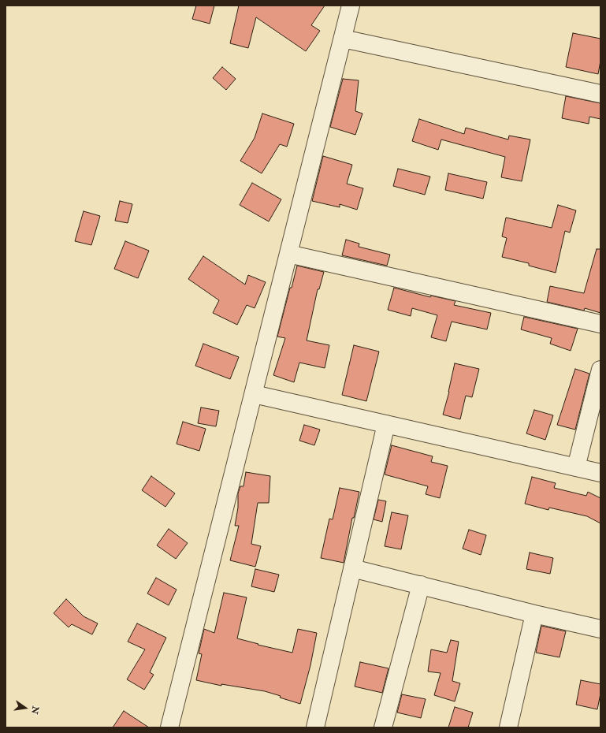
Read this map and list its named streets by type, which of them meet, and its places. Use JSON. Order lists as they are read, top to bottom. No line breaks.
{"north":"right"}
